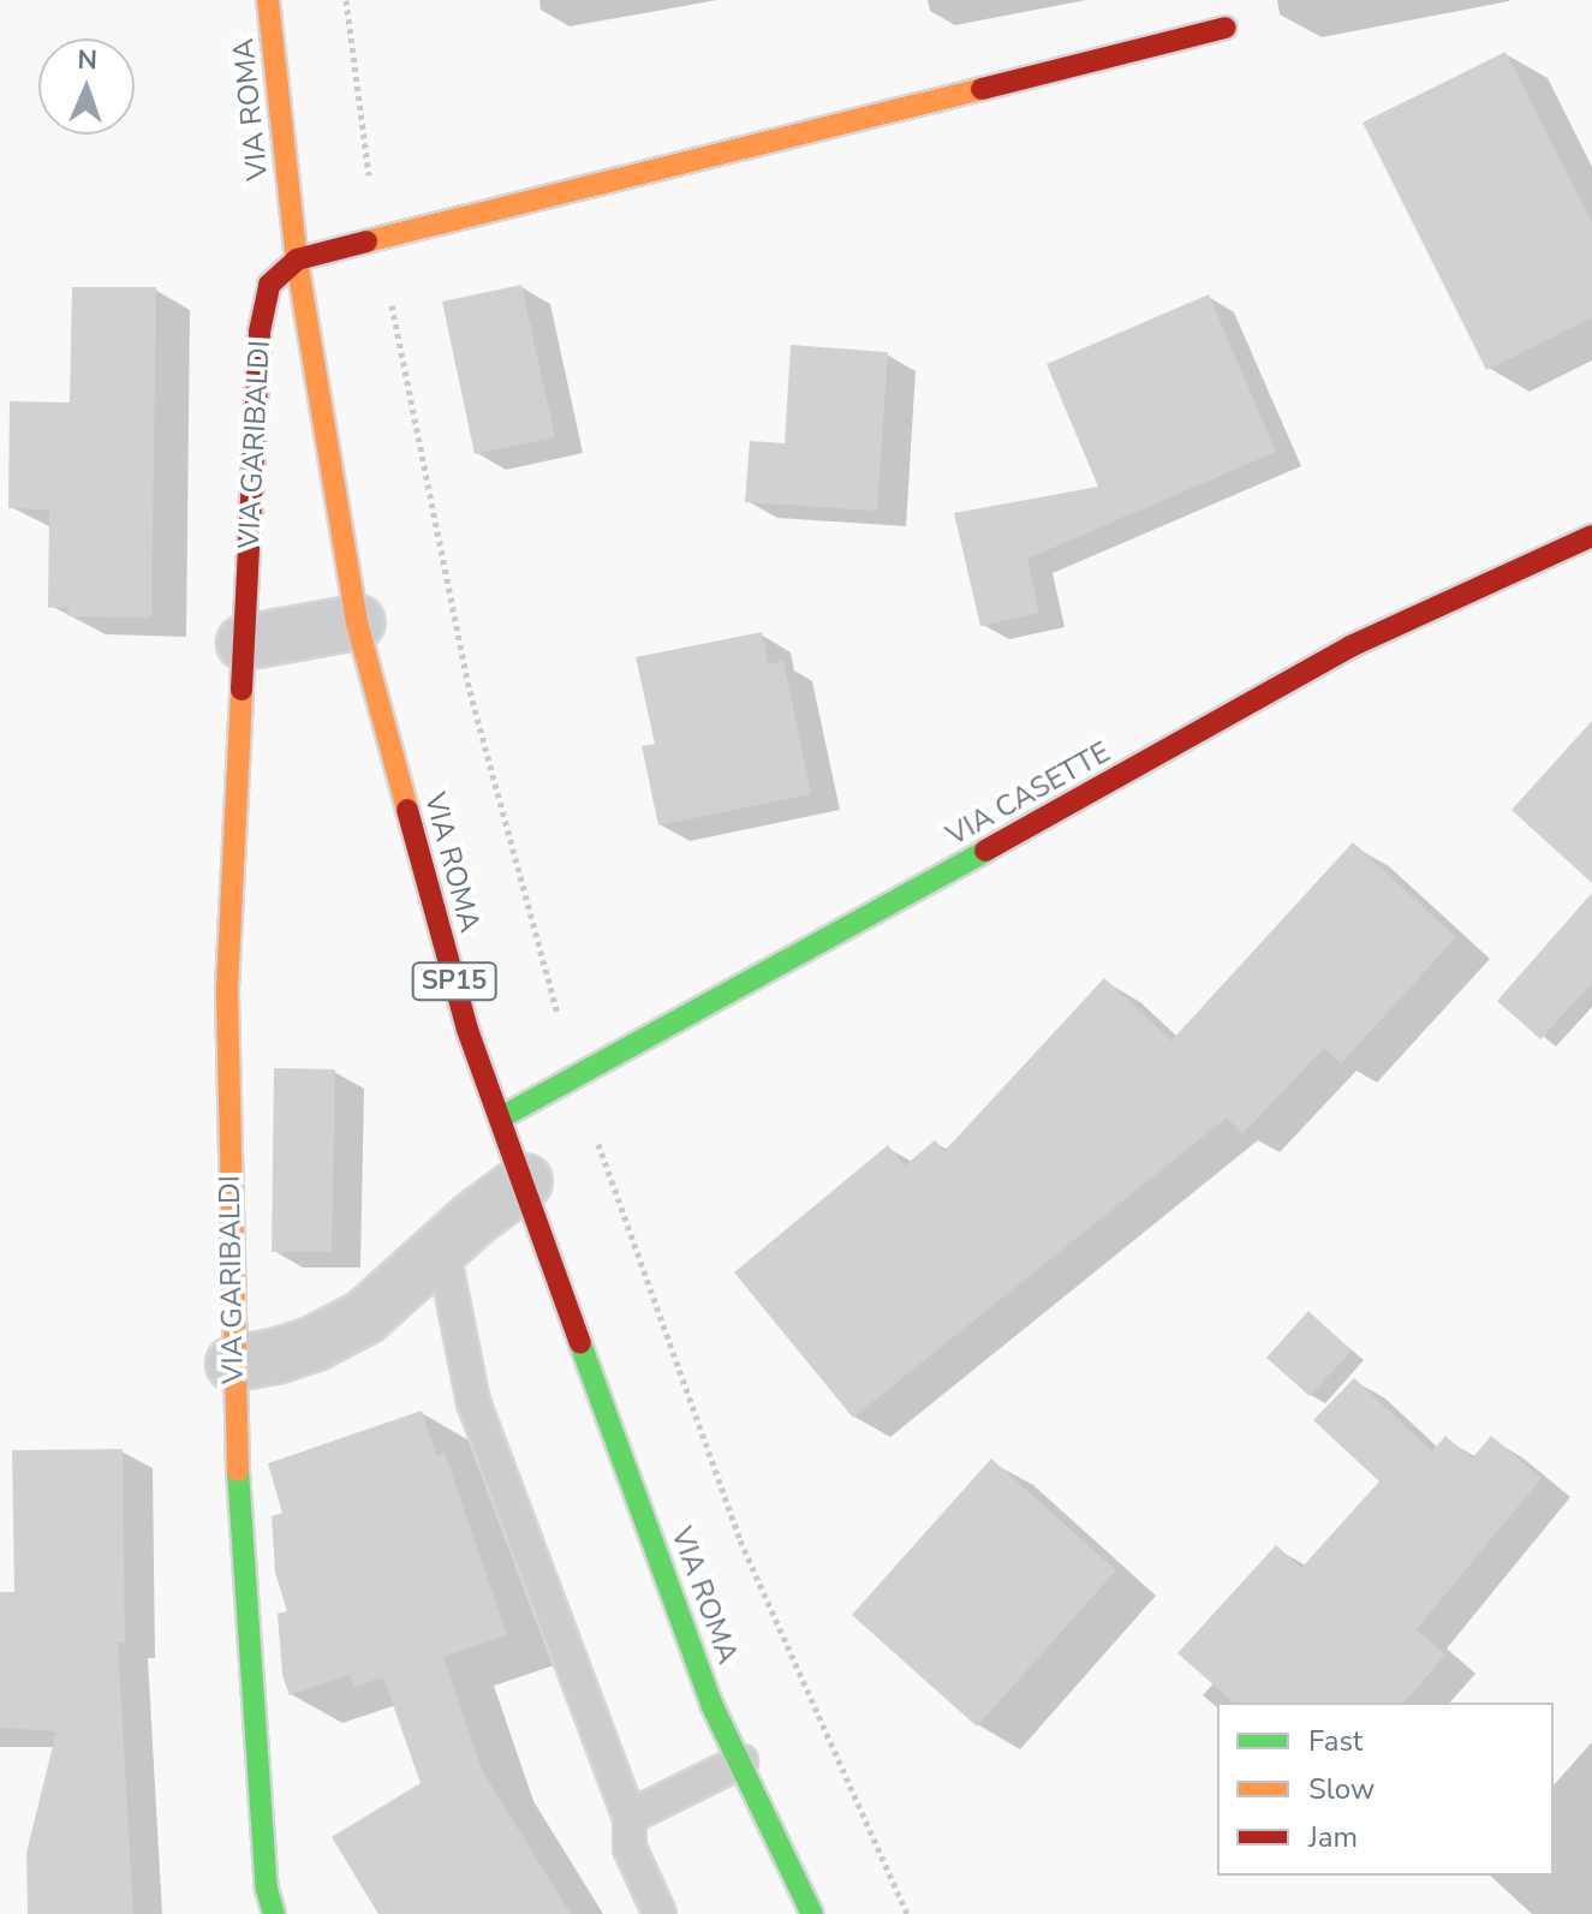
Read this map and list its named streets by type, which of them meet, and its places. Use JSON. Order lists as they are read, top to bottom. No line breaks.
{"streets":{"street":["VIA ROMA","VIA GARIBALDI","VIA CASETTE","SP15"]},"crossings":[["VIA ROMA","VIA GARIBALDI"],["VIA ROMA","VIA CASETTE"]],"legend":["Fast","Slow","Jam"],"north":"top"}
